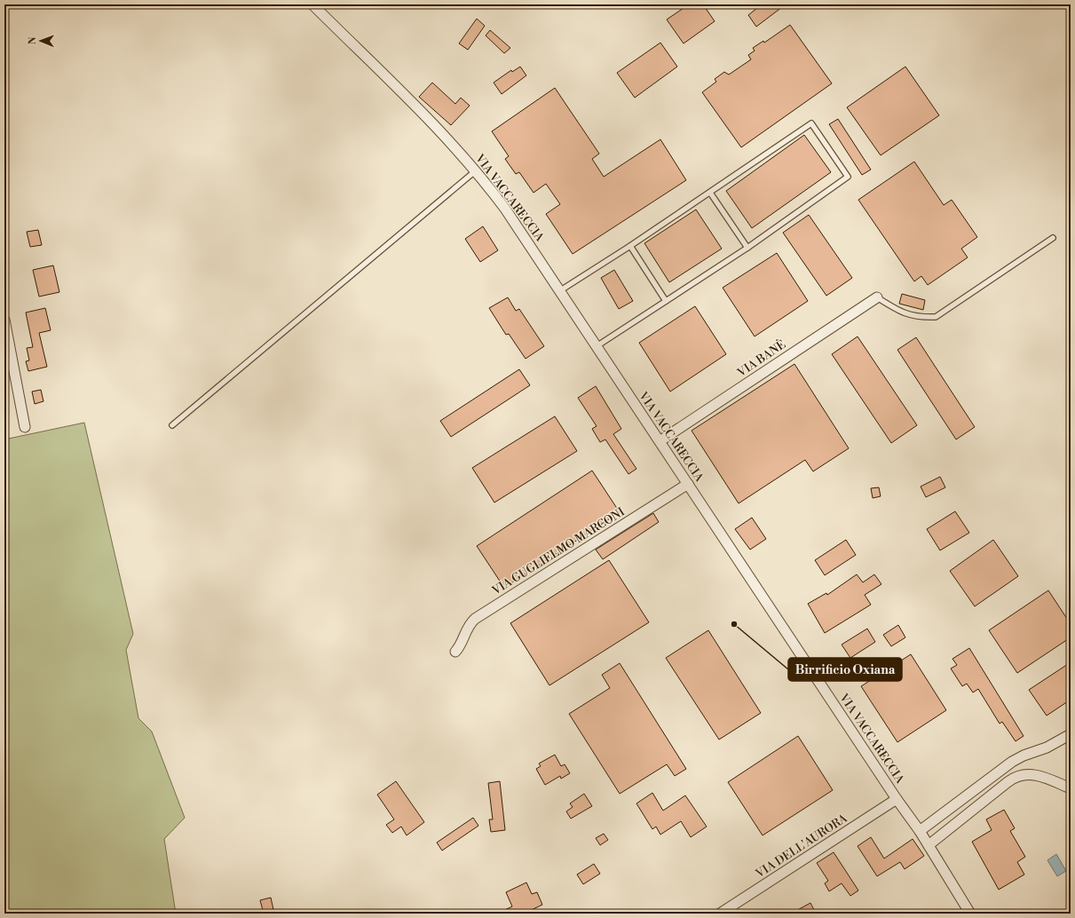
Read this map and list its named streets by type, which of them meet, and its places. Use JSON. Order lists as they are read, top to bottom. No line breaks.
{"streets":{"street":["VIA VACCARECCIA","VIA BANÈ","VIA GUGLIELMO MARCONI","VIA DELL'AURORA"]},"crossings":[["VIA VACCARECCIA","VIA BANÈ"],["VIA VACCARECCIA","VIA GUGLIELMO MARCONI"],["VIA VACCARECCIA","VIA DELL'AURORA"]],"places":["Birrificio Oxiana"],"north":"left"}
